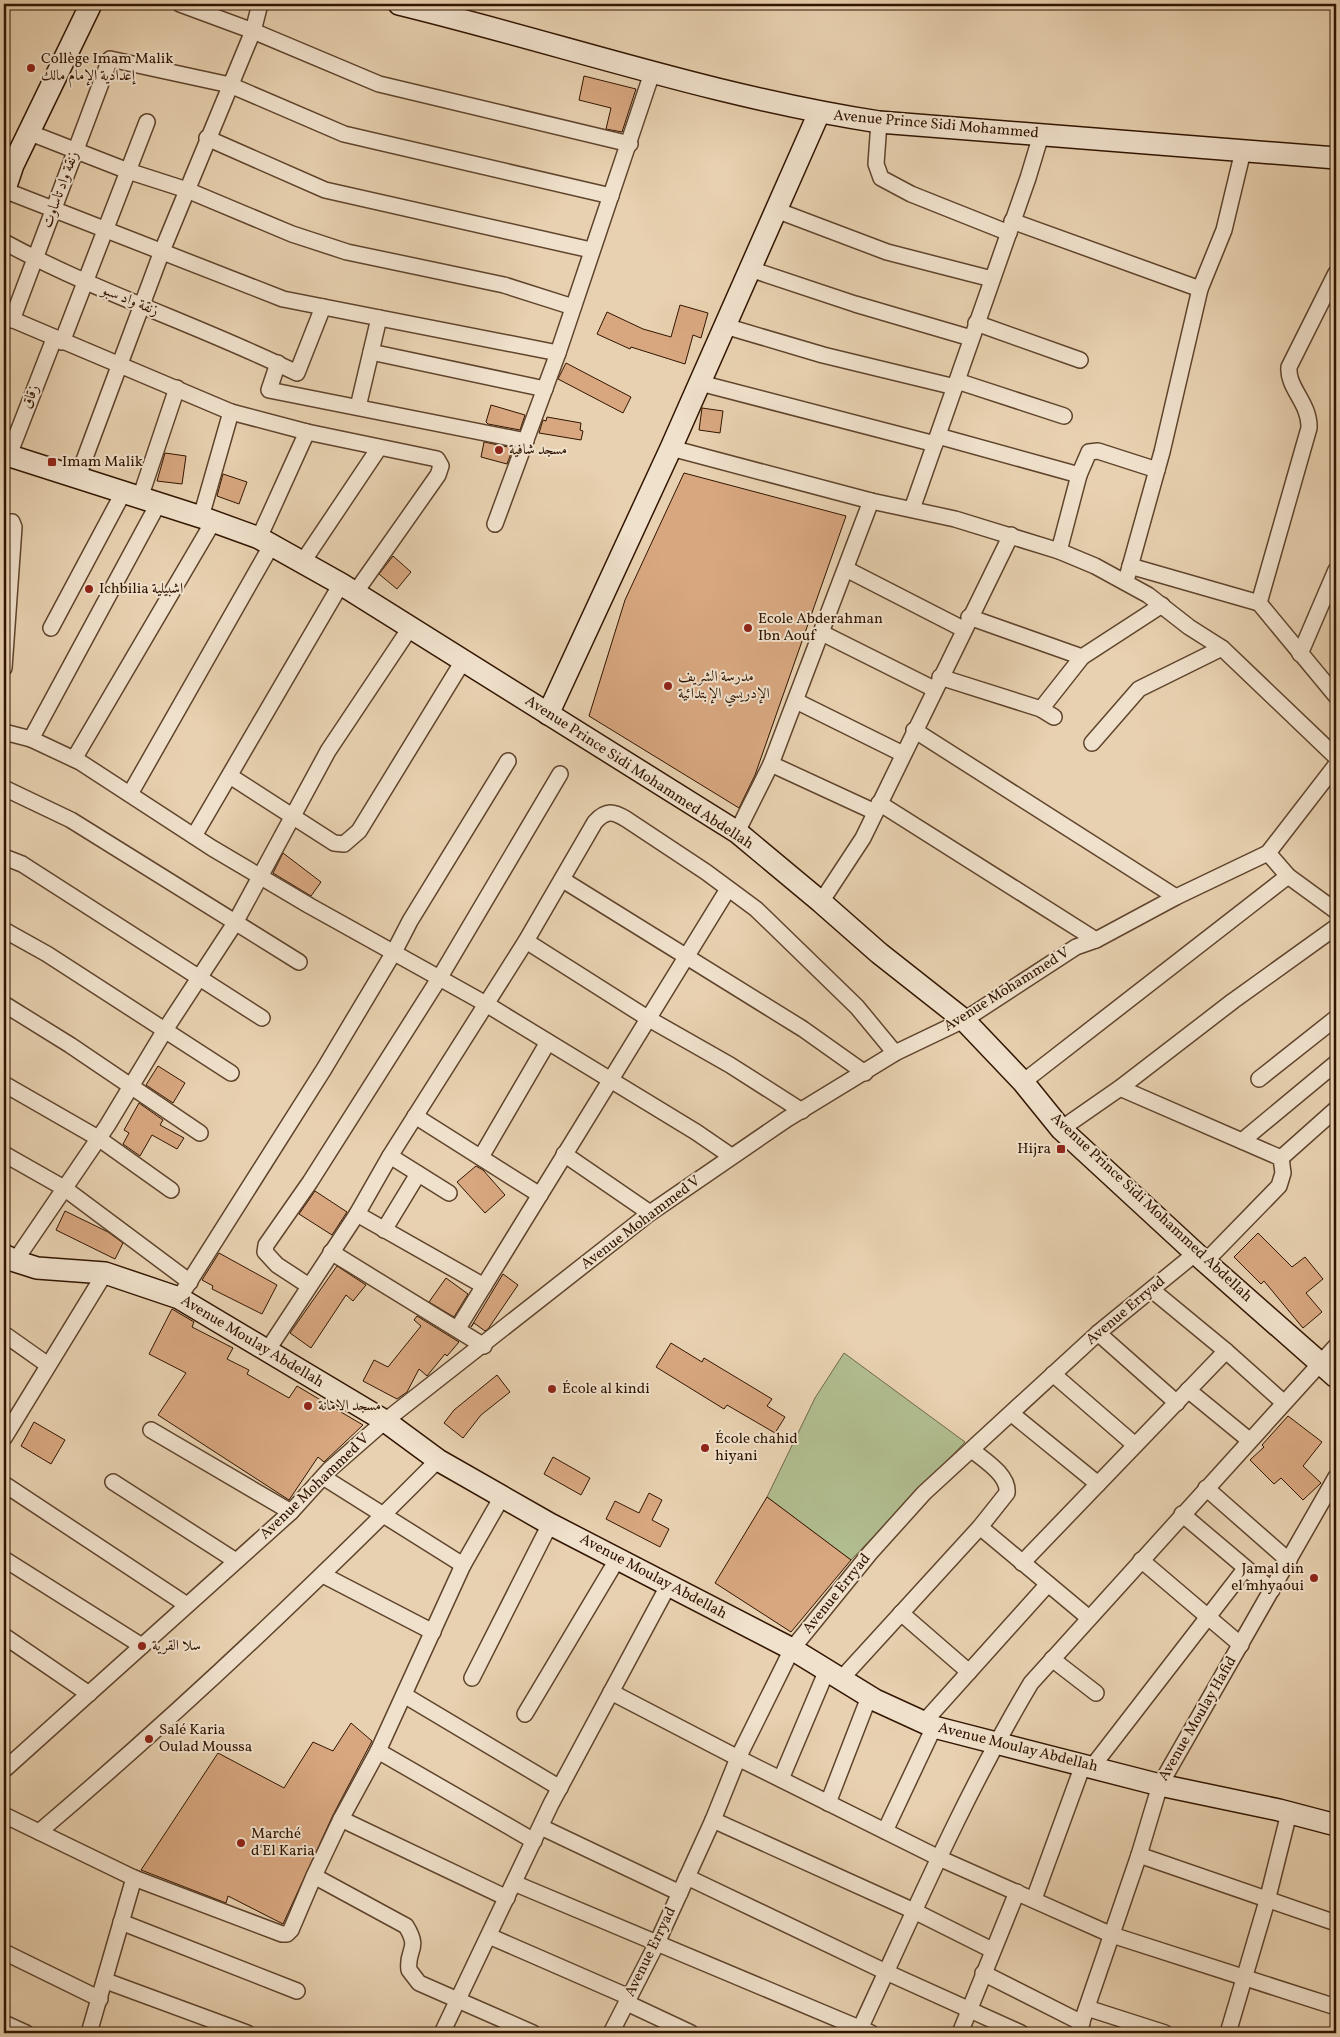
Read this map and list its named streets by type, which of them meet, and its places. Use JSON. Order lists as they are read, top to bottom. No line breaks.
{"streets":{"street":["Avenue Prince Sidi Mohammed","زنقة واد تاساوت","زنقة واد سبو","زقاق","Avenue Prince Sidi Mohammed Abdellah","Avenue Mohammed V","Avenue Erryad","Avenue Moulay Abdellah","Avenue Moulay Hafid"]},"crossings":[["زنقة واد تاساوت","زنقة واد سبو"],["زنقة واد سبو","زقاق"],["زقاق","Avenue Prince Sidi Mohammed Abdellah"],["Avenue Prince Sidi Mohammed Abdellah","Avenue Mohammed V"],["Avenue Prince Sidi Mohammed Abdellah","Avenue Erryad"],["Avenue Mohammed V","Avenue Moulay Abdellah"],["Avenue Erryad","Avenue Moulay Abdellah"],["Avenue Moulay Abdellah","Avenue Moulay Hafid"]],"places":{"other":["Collège Imam Malik إعدادية الإمام مالك","مسجد شافية","Ichbilia اشبيلية","Ecole Abderahman Ibn Aouf","مدرسة الشريف الإدريسي الإبتدائية","École al kindi","مسجد الامانة","École chahid hiyani","Jamal din el mhyaoui","سلا القرية","Salé Karia Oulad Moussa","Marché d'El Karia"],"transit":["Imam Malik","Hijra"]}}
